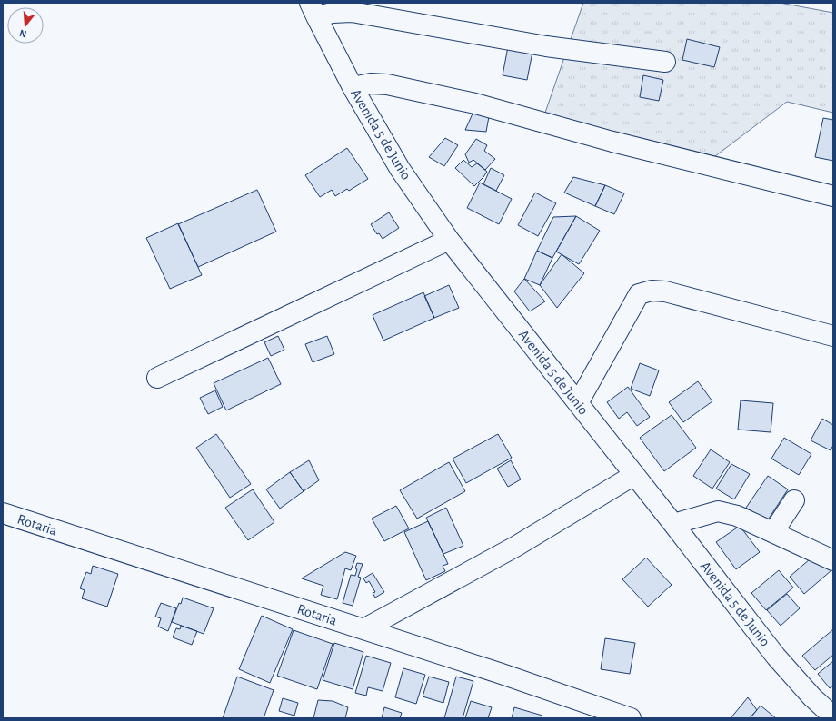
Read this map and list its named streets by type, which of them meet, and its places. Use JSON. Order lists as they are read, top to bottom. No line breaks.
{"streets":{"street":["Avenida 5 de Junio","Rotaria"]},"north":"bottom"}
